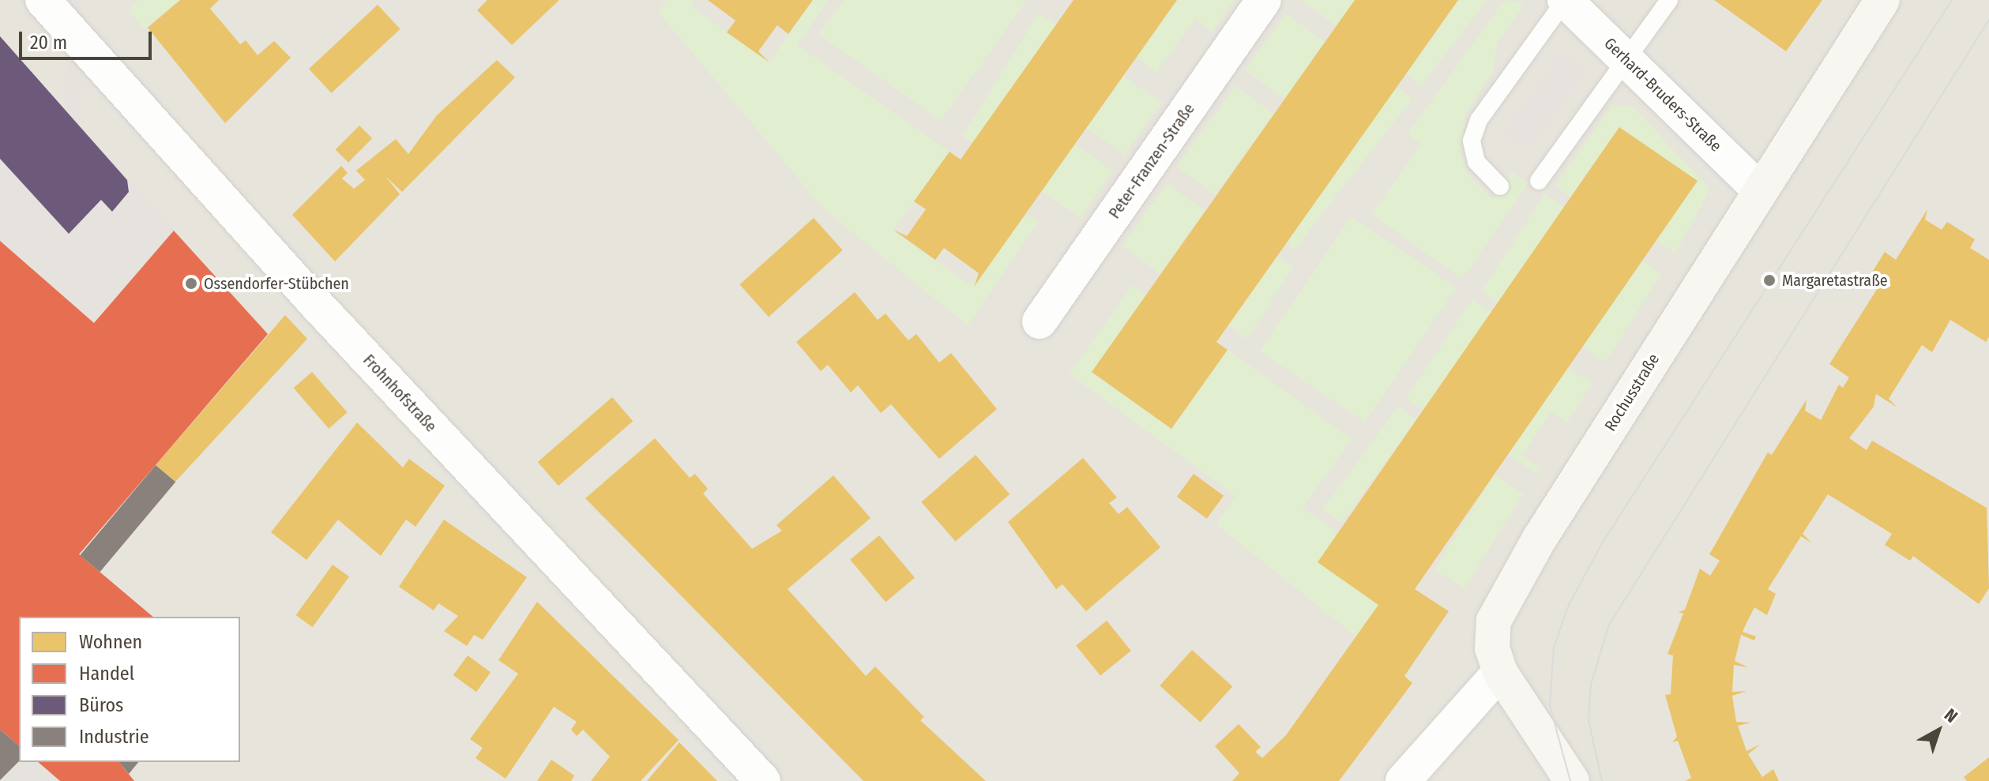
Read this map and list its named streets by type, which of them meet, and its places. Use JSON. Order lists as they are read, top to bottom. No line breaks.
{"streets":{"street":["Gerhard-Bruders-Straße","Peter-Franzen-Straße","Rochusstraße","Frohnhofstraße"]},"crossings":[["Gerhard-Bruders-Straße","Rochusstraße"]],"places":["Margaretastraße","Ossendorfer-Stübchen"],"legend":["Wohnen","Handel","Büros","Industrie"],"scale_bar":"20 m","north":"top right"}
